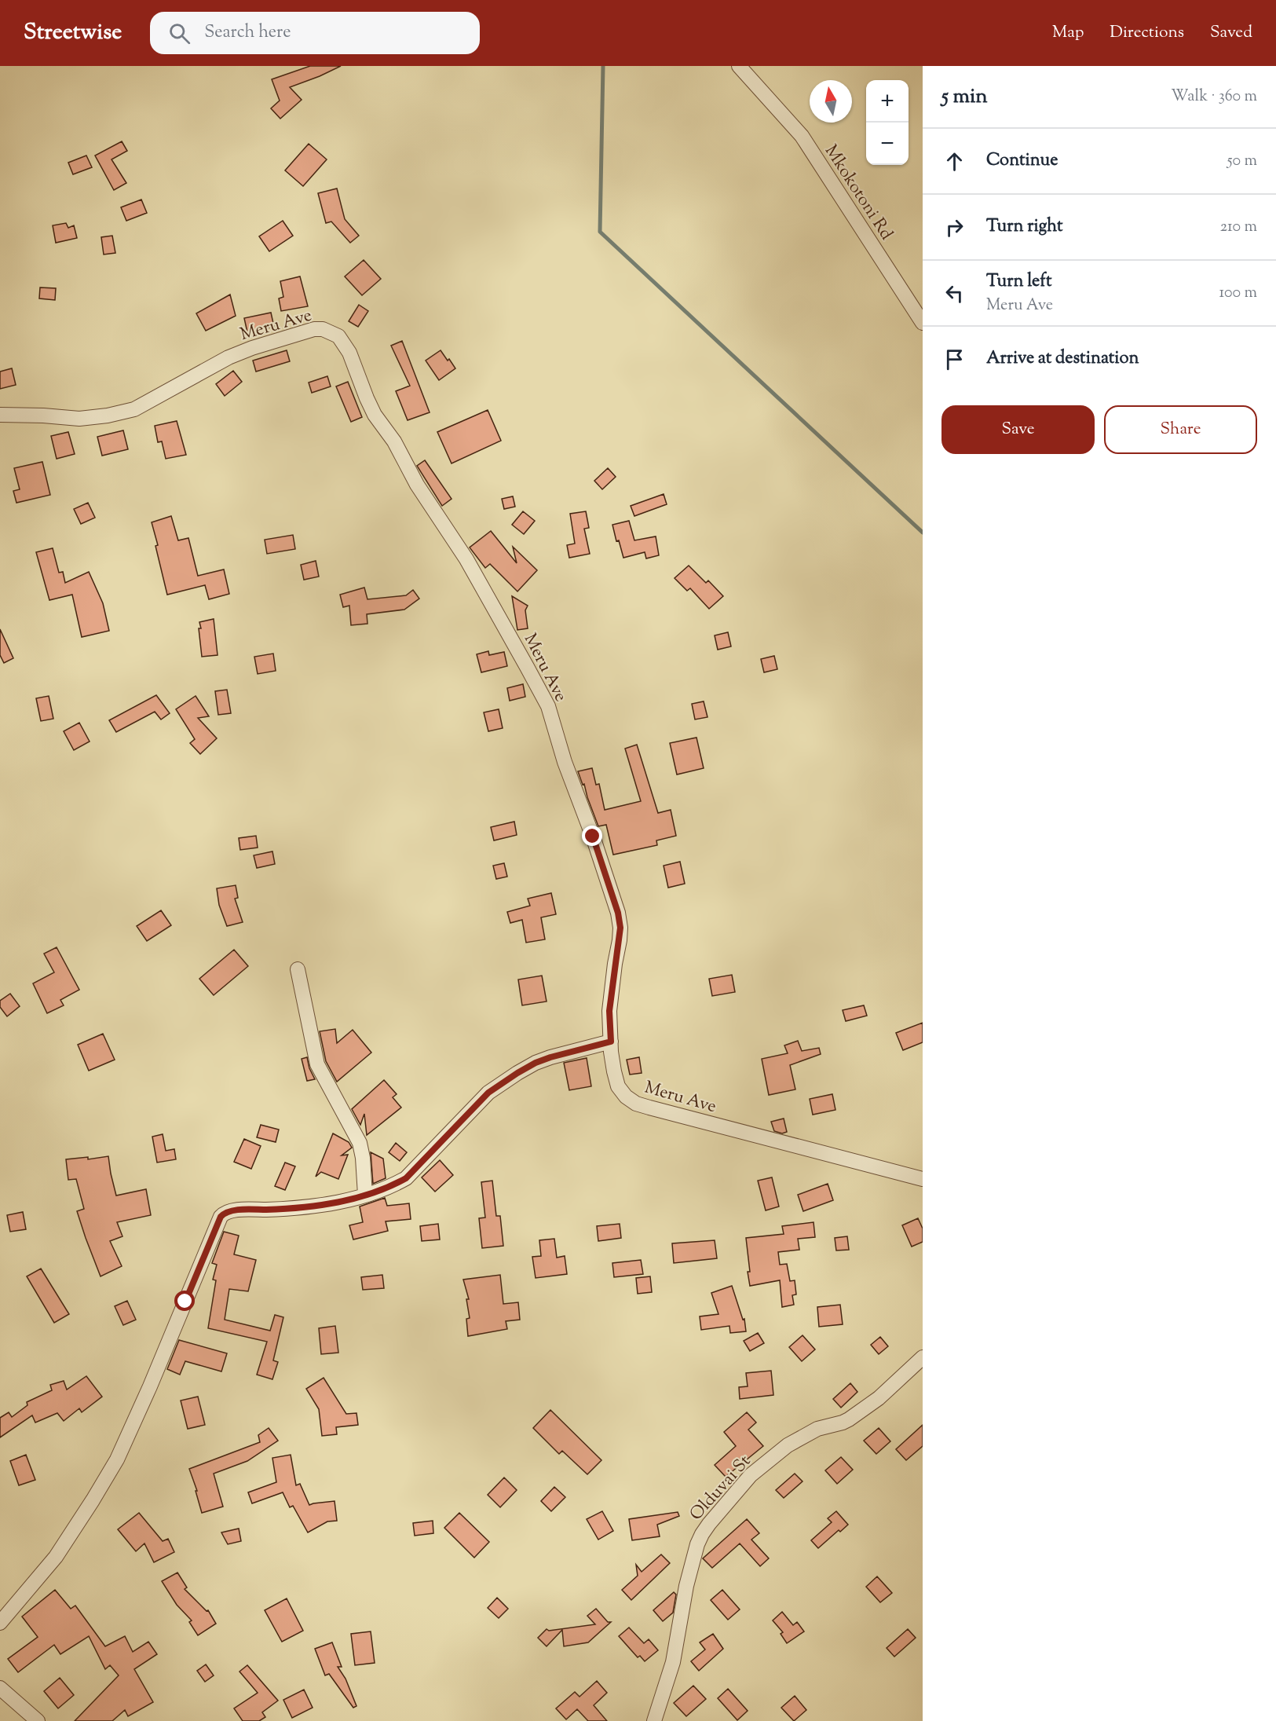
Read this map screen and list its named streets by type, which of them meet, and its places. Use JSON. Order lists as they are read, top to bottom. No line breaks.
{"streets":{"street":["Mkokotoni Rd","Meru Ave","Olduvai St"]},"north":"top","page":{"header":"Streetwise","search":"Search here","nav":["Map","Directions","Saved"],"heading":["5 min","Walk · 360 m"],"map_buttons":["+","−"],"list":[["Continue","50 m"],["Turn right","210 m"],["Turn left","Meru Ave","100 m"],"Arrive at destination"],"buttons":["Save","Share"]}}
